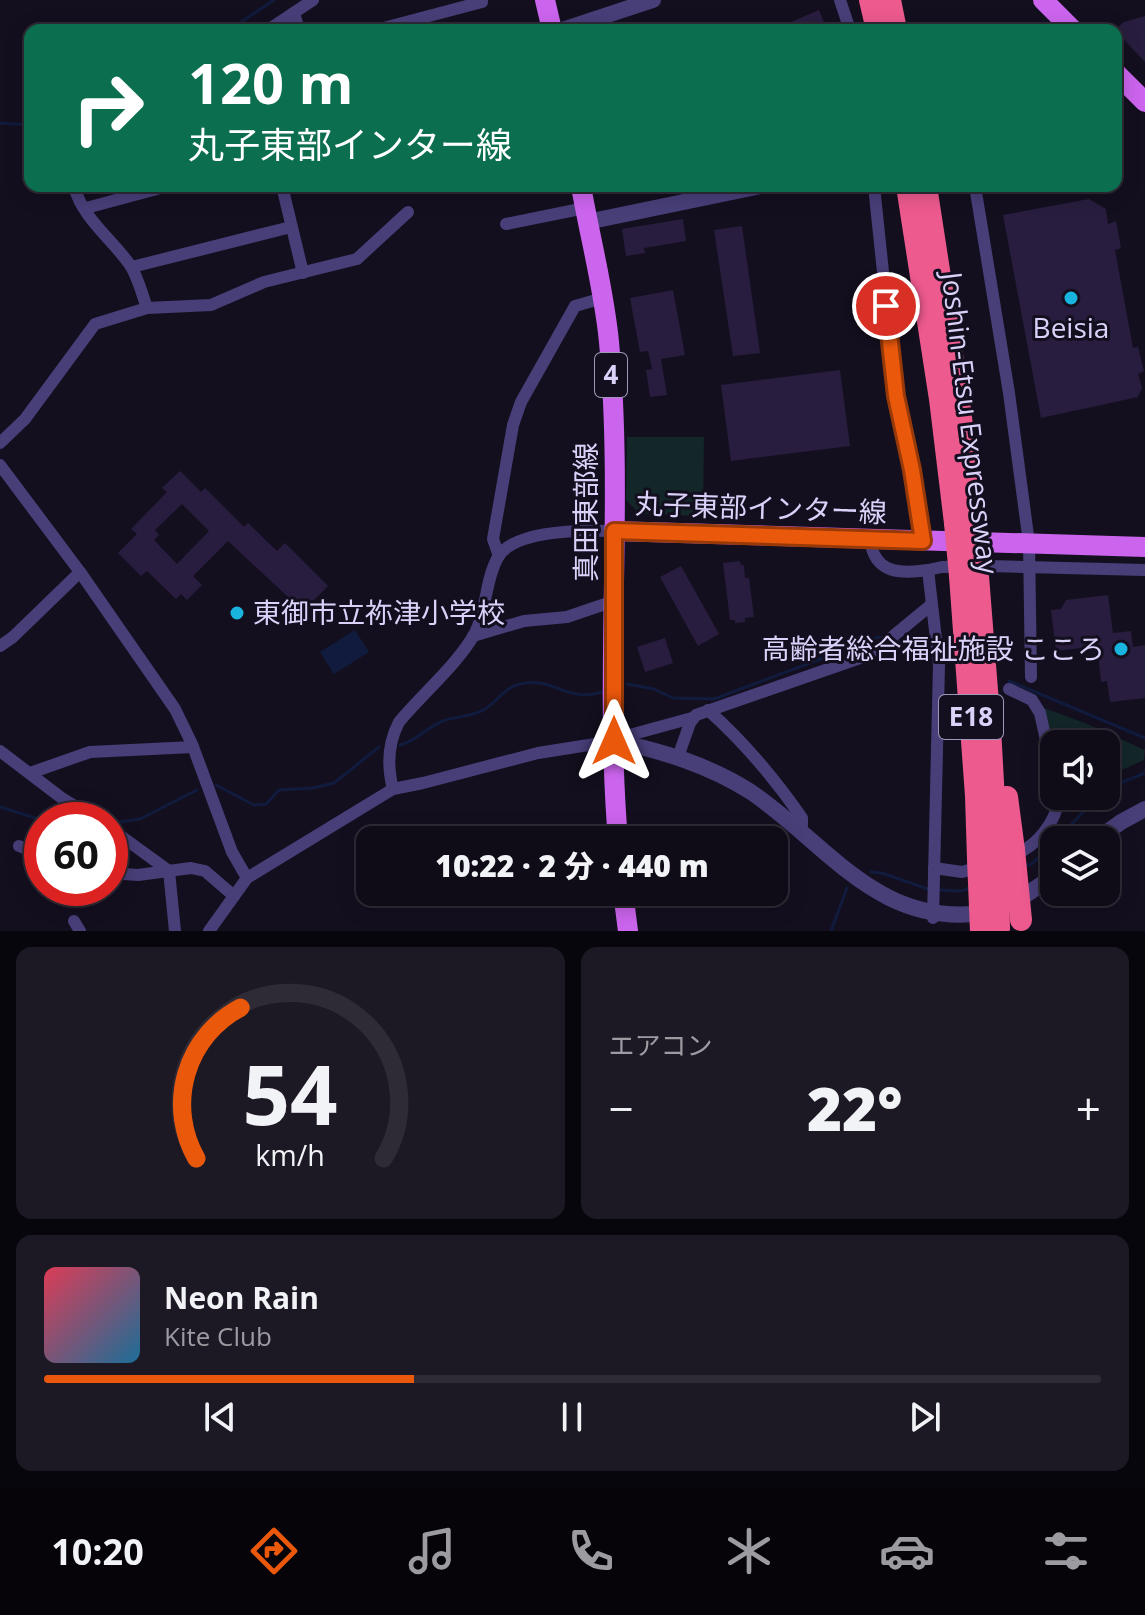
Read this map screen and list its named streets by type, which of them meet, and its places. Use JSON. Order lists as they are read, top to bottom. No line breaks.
{"streets":{"highway":["Joshin-Etsu Expressway","E18"],"main road":["4","丸子東部インター線","真田東部線"]},"crossings":[["Joshin-Etsu Expressway","E18"],["丸子東部インター線","真田東部線"]],"places":["Beisia","東御市立祢津小学校","高齢者総合福祉施設 こころ"],"page":{"turn":["120 m","丸子東部インター線"],"limit":"60","trip":"10:22 · 2 分 · 440 m","tile":"エアコン","heat":["−","22°","+"],"song":["Neon Rain","Kite Club"],"tabs":"10:20","gauge":["54","km/h"]}}
